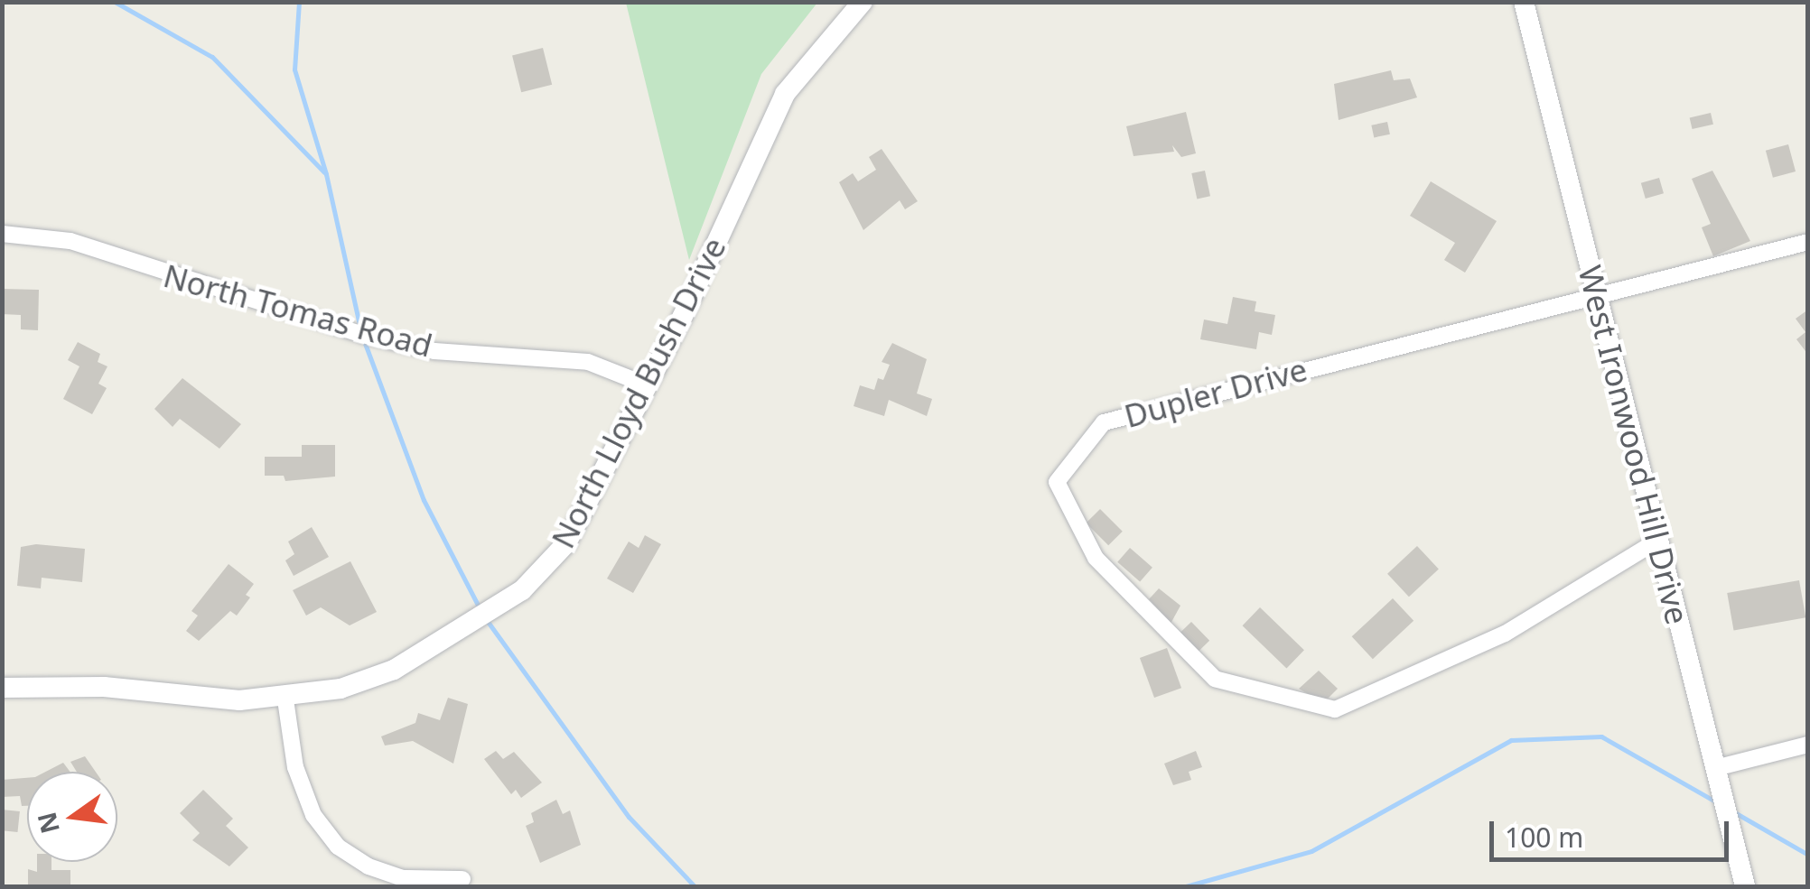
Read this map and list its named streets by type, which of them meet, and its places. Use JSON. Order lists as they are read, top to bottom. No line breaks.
{"streets":{"street":["North Tomas Road","North Lloyd Bush Drive","Dupler Drive","West Ironwood Hill Drive"]},"crossings":[["North Tomas Road","North Lloyd Bush Drive"],["Dupler Drive","West Ironwood Hill Drive"]],"scale_bar":"100 m","north":"left"}
